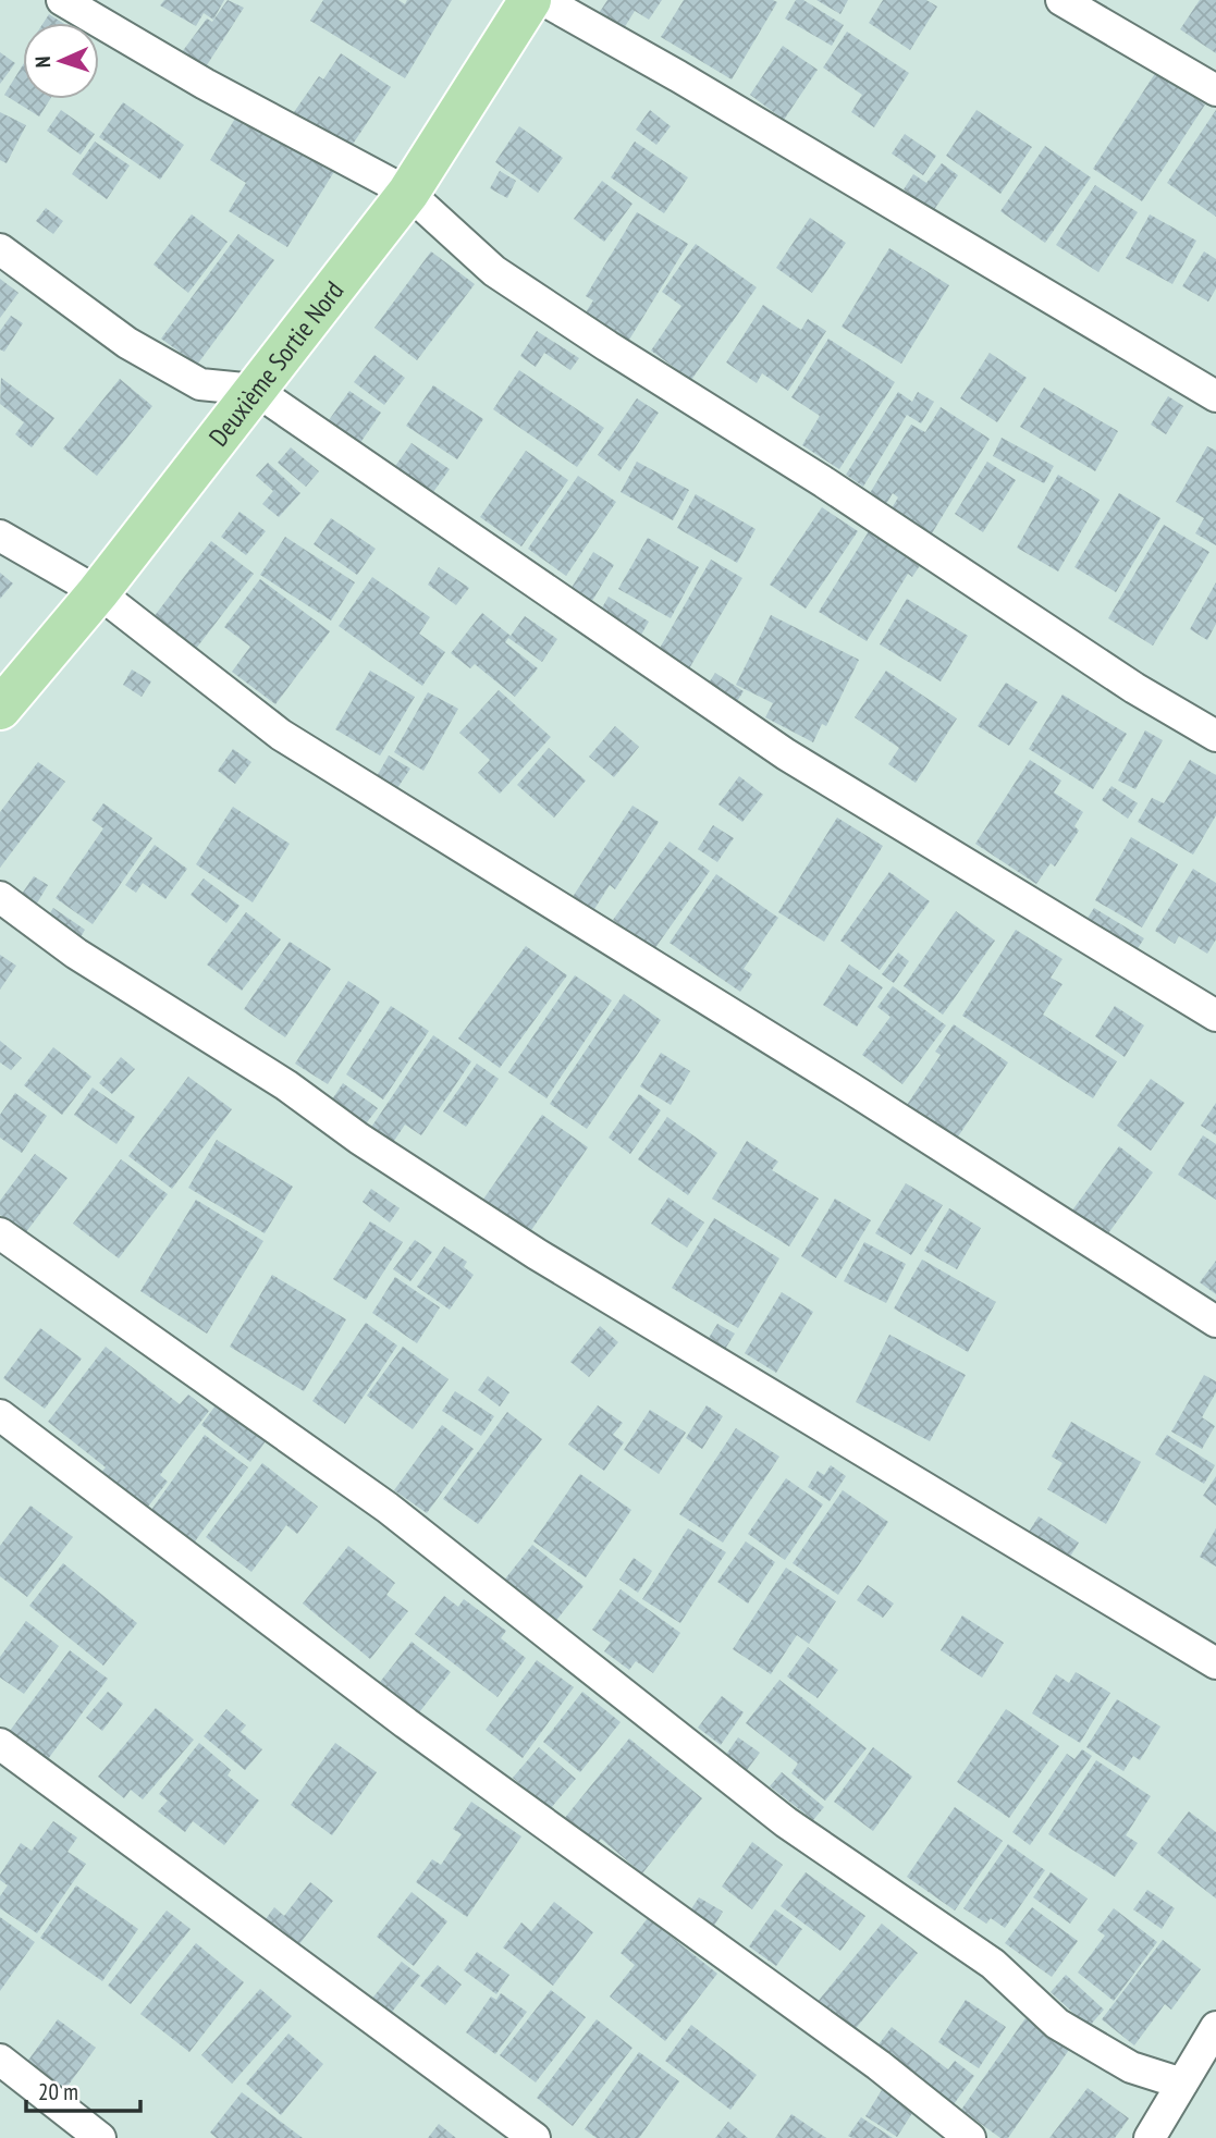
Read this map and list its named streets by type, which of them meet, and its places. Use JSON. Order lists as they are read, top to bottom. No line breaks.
{"streets":{"main road":["Deuxième Sortie Nord"]},"scale_bar":"20 m","north":"left"}
